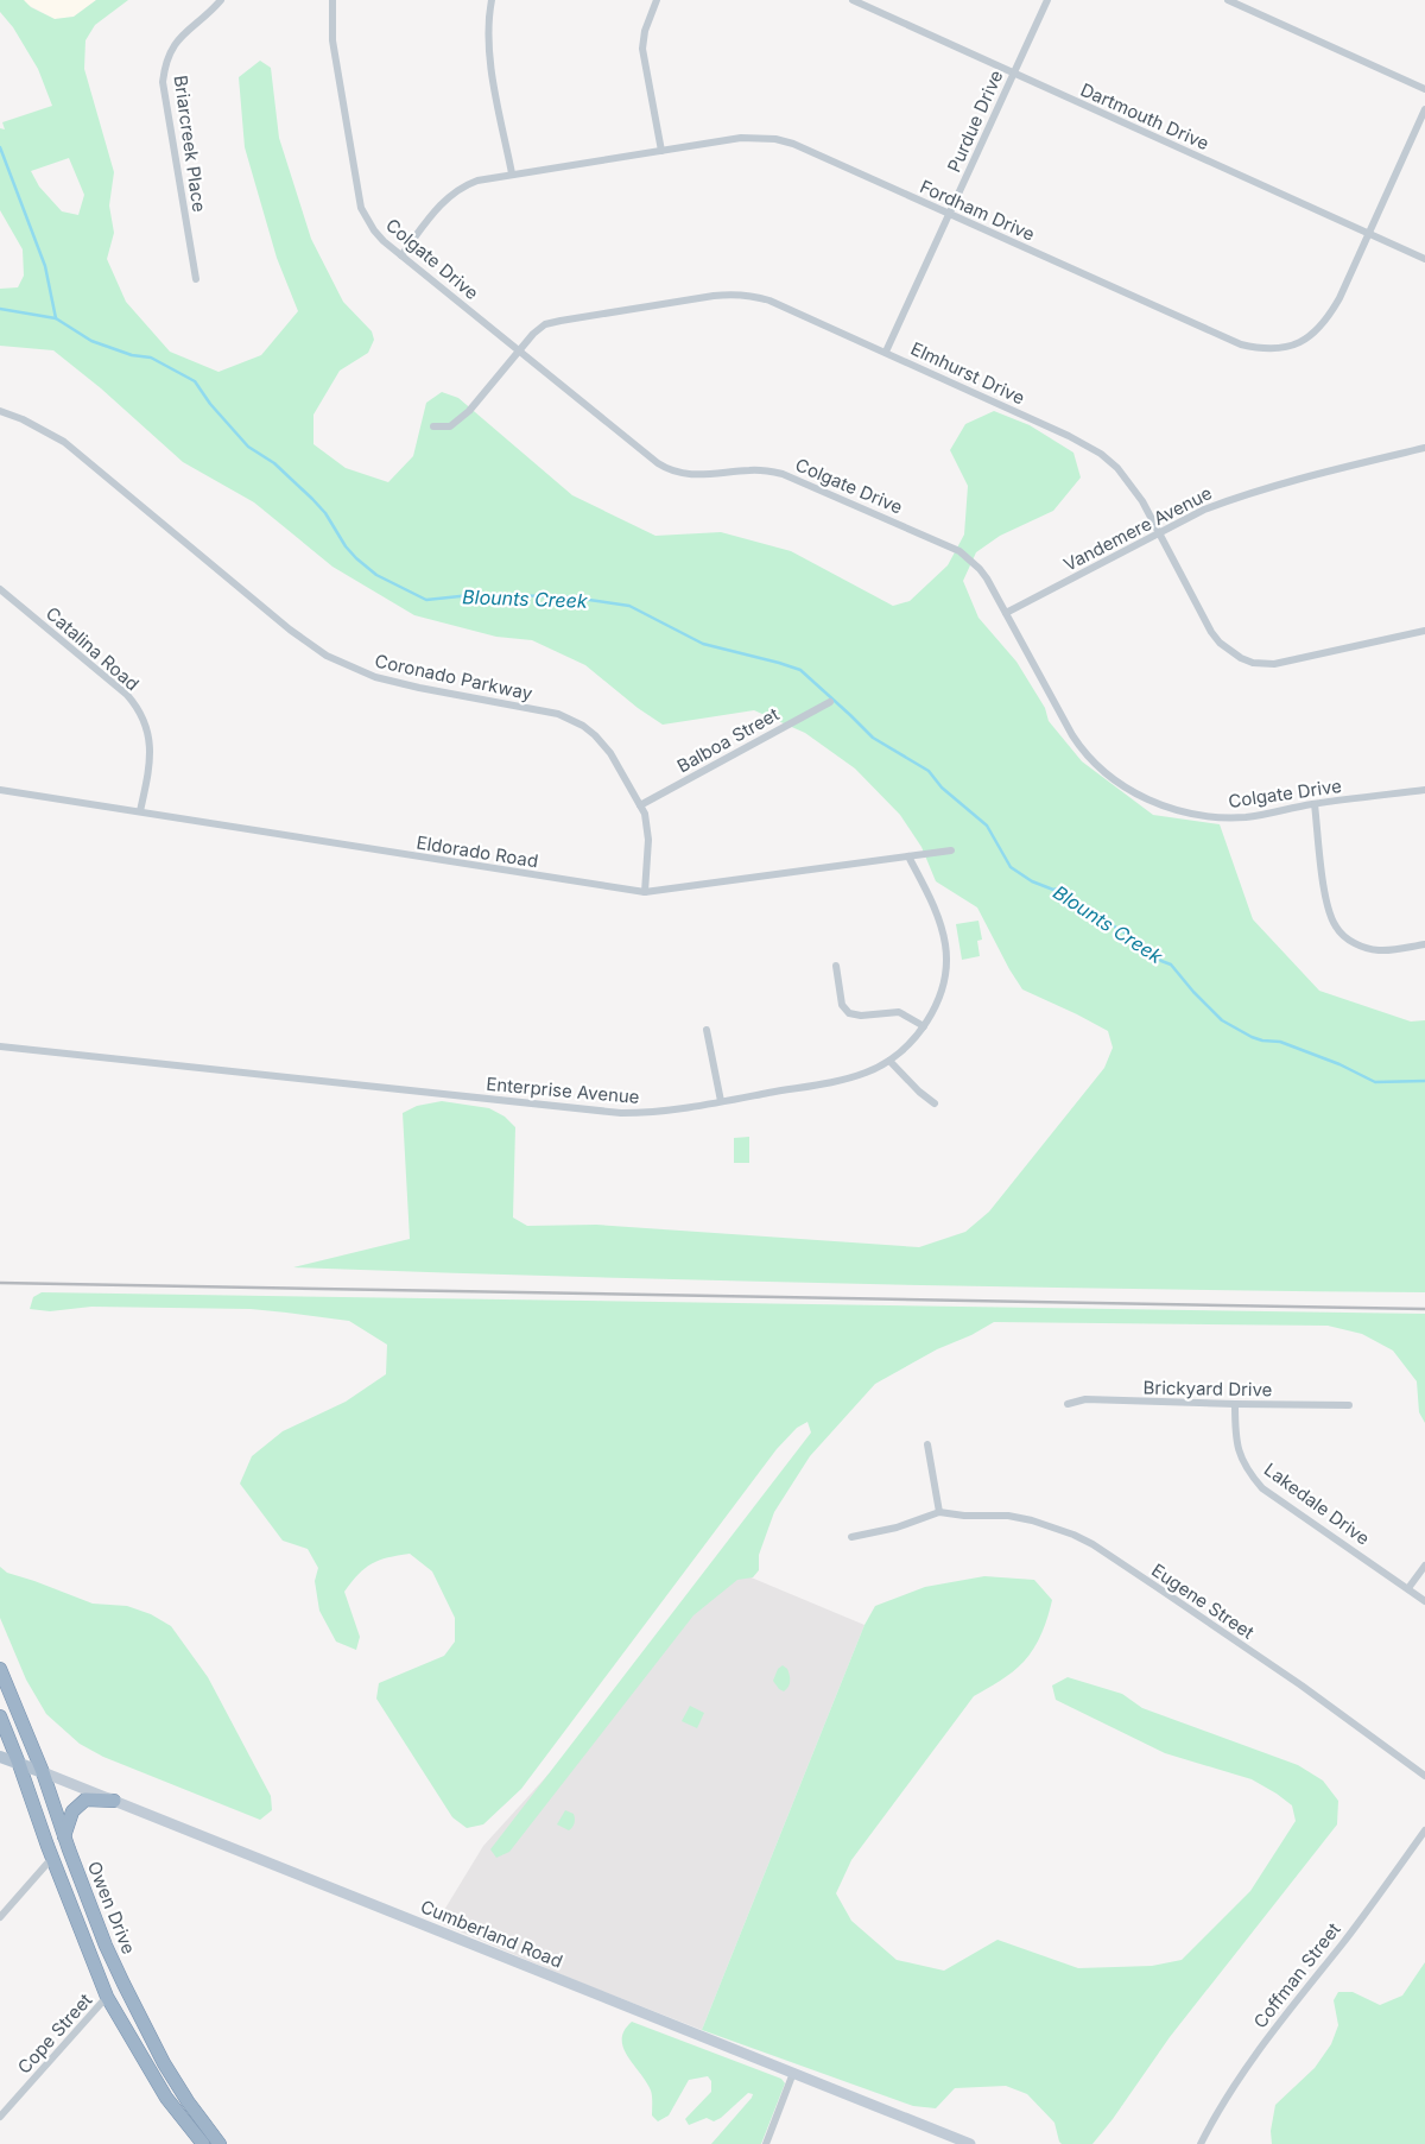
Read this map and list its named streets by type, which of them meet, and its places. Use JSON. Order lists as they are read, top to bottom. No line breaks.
{"streets":{"highway":["Owen Drive"],"main road":["Cumberland Road"],"street":["Dartmouth Drive","Purdue Drive","Briarcreek Place","Fordham Drive","Colgate Drive","Elmhurst Drive","Vandemere Avenue","Catalina Road","Coronado Parkway","Balboa Street","Eldorado Road","Enterprise Avenue","Brickyard Drive","Lakedale Drive","Eugene Street","Coffman Street","Cope Street"]},"crossings":[["Dartmouth Drive","Purdue Drive"],["Dartmouth Drive","Fordham Drive"],["Purdue Drive","Fordham Drive"],["Purdue Drive","Elmhurst Drive"],["Fordham Drive","Colgate Drive"],["Colgate Drive","Elmhurst Drive"],["Colgate Drive","Vandemere Avenue"],["Elmhurst Drive","Vandemere Avenue"],["Catalina Road","Eldorado Road"],["Coronado Parkway","Balboa Street"],["Coronado Parkway","Eldorado Road"],["Eldorado Road","Enterprise Avenue"],["Brickyard Drive","Lakedale Drive"],["Owen Drive","Cumberland Road"],["Owen Drive","Cope Street"]],"water":["Blounts Creek"]}
